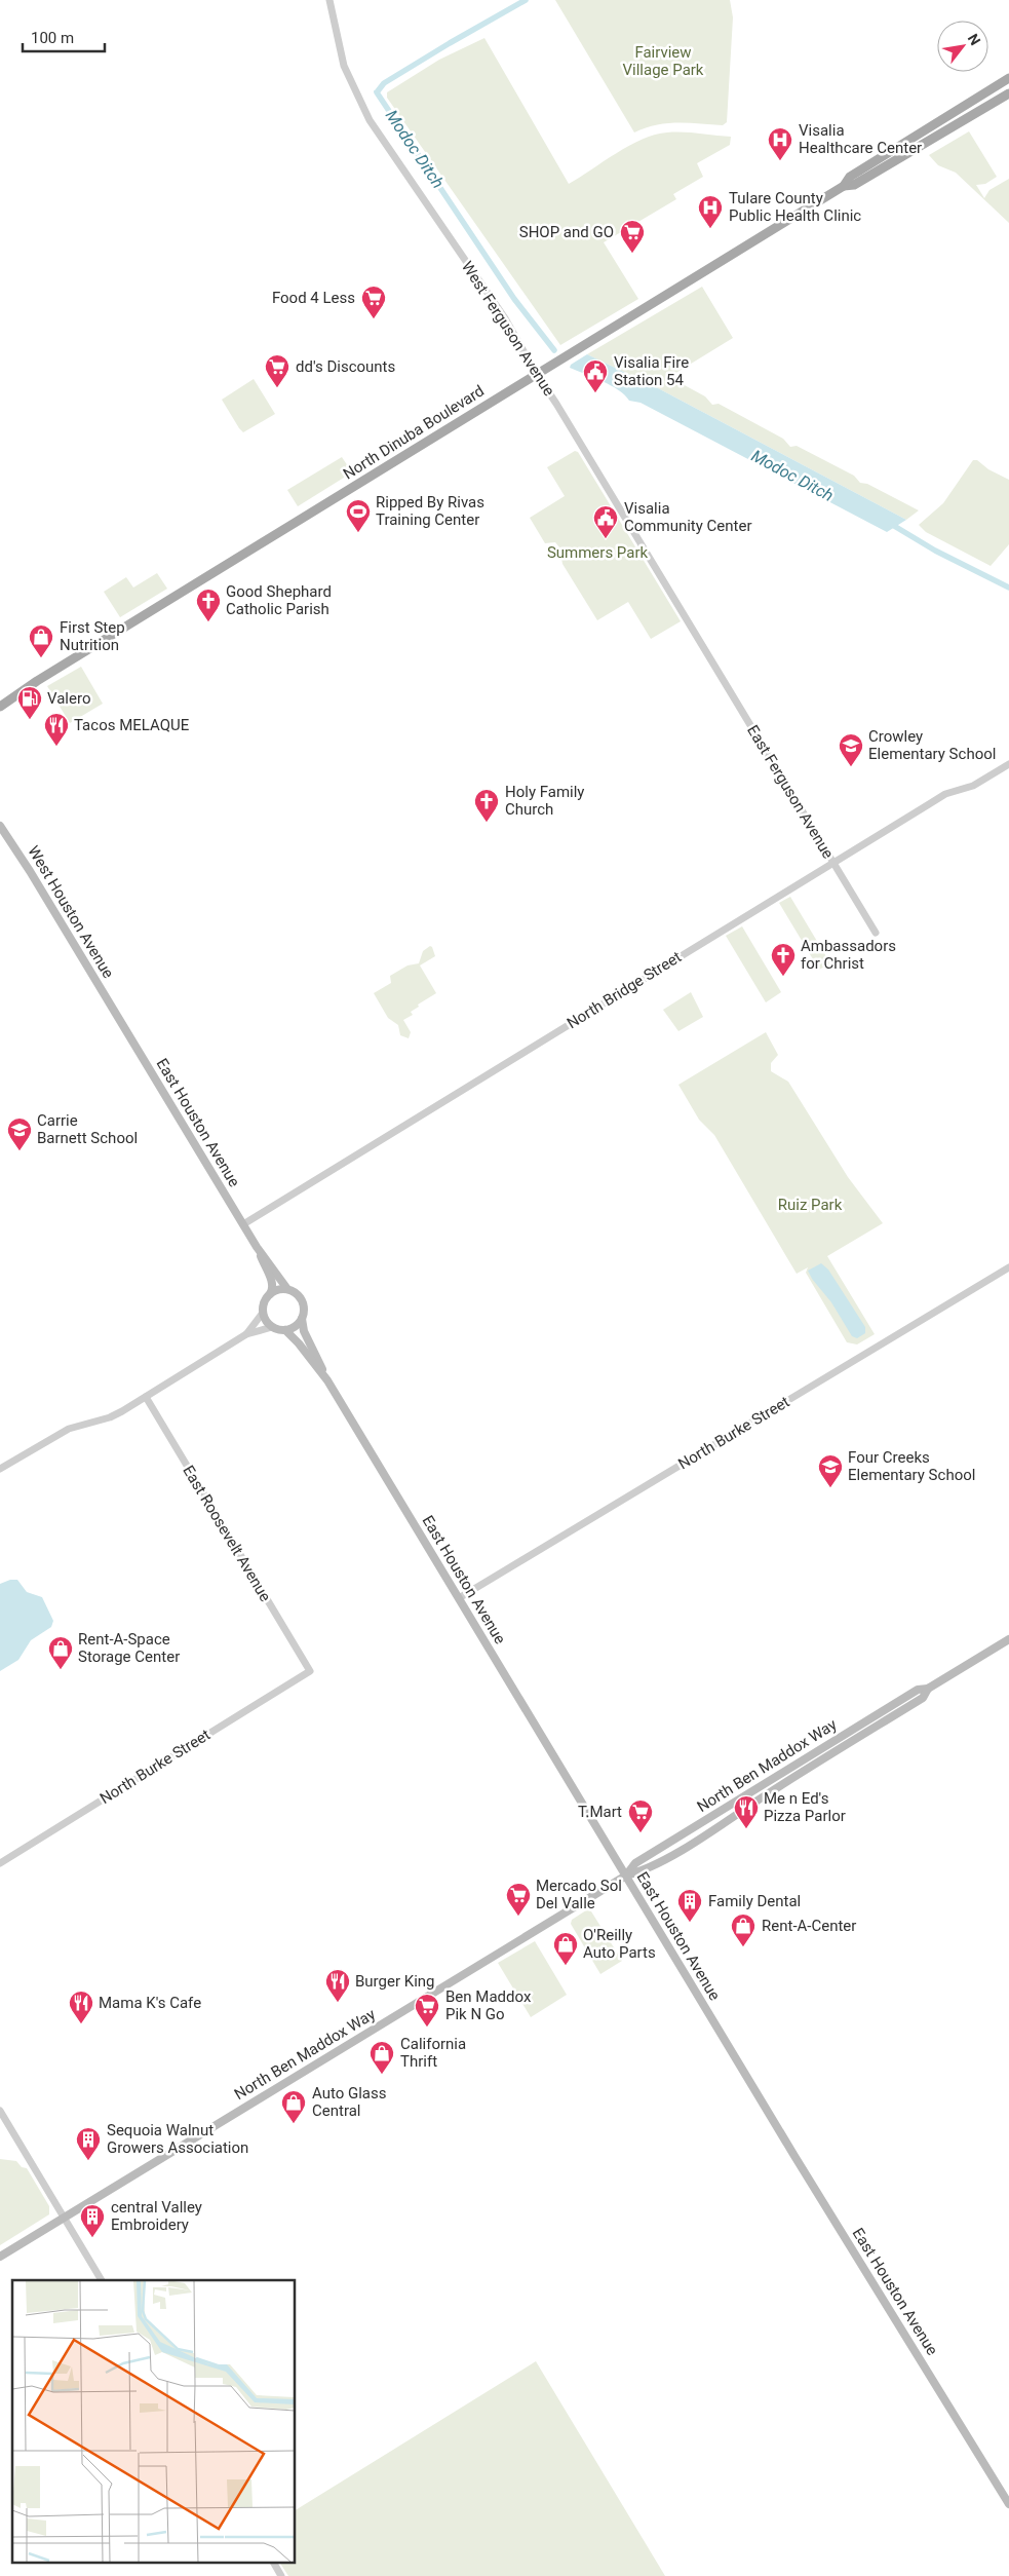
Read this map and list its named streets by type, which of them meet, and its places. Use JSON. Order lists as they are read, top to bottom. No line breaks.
{"streets":{"main road":["North Dinuba Boulevard","West Houston Avenue","East Houston Avenue","North Ben Maddox Way"],"street":["West Ferguson Avenue","East Ferguson Avenue","North Bridge Street","North Burke Street","East Roosevelt Avenue"]},"crossings":[["West Ferguson Avenue","North Dinuba Boulevard"],["West Ferguson Avenue","East Ferguson Avenue"],["East Ferguson Avenue","North Bridge Street"],["West Houston Avenue","East Houston Avenue"],["North Bridge Street","East Houston Avenue"],["East Houston Avenue","North Burke Street"],["East Houston Avenue","North Ben Maddox Way"],["North Burke Street","East Roosevelt Avenue"]],"water":["Modoc Ditch"],"parks":["Fairview Village Park","Summers Park","Ruiz Park"],"places":{"hospital":["Visalia Healthcare Center","Tulare County Public Health Clinic"],"supermarket":["SHOP and GO","Food 4 Less","dd's Discounts","T.Mart","Mercado Sol Del Valle","Ben Maddox Pik N Go"],"public building":["Visalia Fire Station 54","Visalia Community Center"],"sports":["Ripped By Rivas Training Center"],"church":["Good Shephard Catholic Parish","Holy Family Church","Ambassadors for Christ"],"shop":["First Step Nutrition","Rent-A-Space Storage Center","Rent-A-Center","O'Reilly Auto Parts","California Thrift","Auto Glass Central"],"fuel station":["Valero"],"restaurant":["Tacos MELAQUE","Me n Ed's Pizza Parlor","Burger King","Mama K's Cafe"],"school or university":["Crowley Elementary School","Carrie Barnett School","Four Creeks Elementary School"],"building":["Family Dental","Sequoia Walnut Growers Association","central Valley Embroidery"]},"scale_bar":"100 m","north":"top right"}
